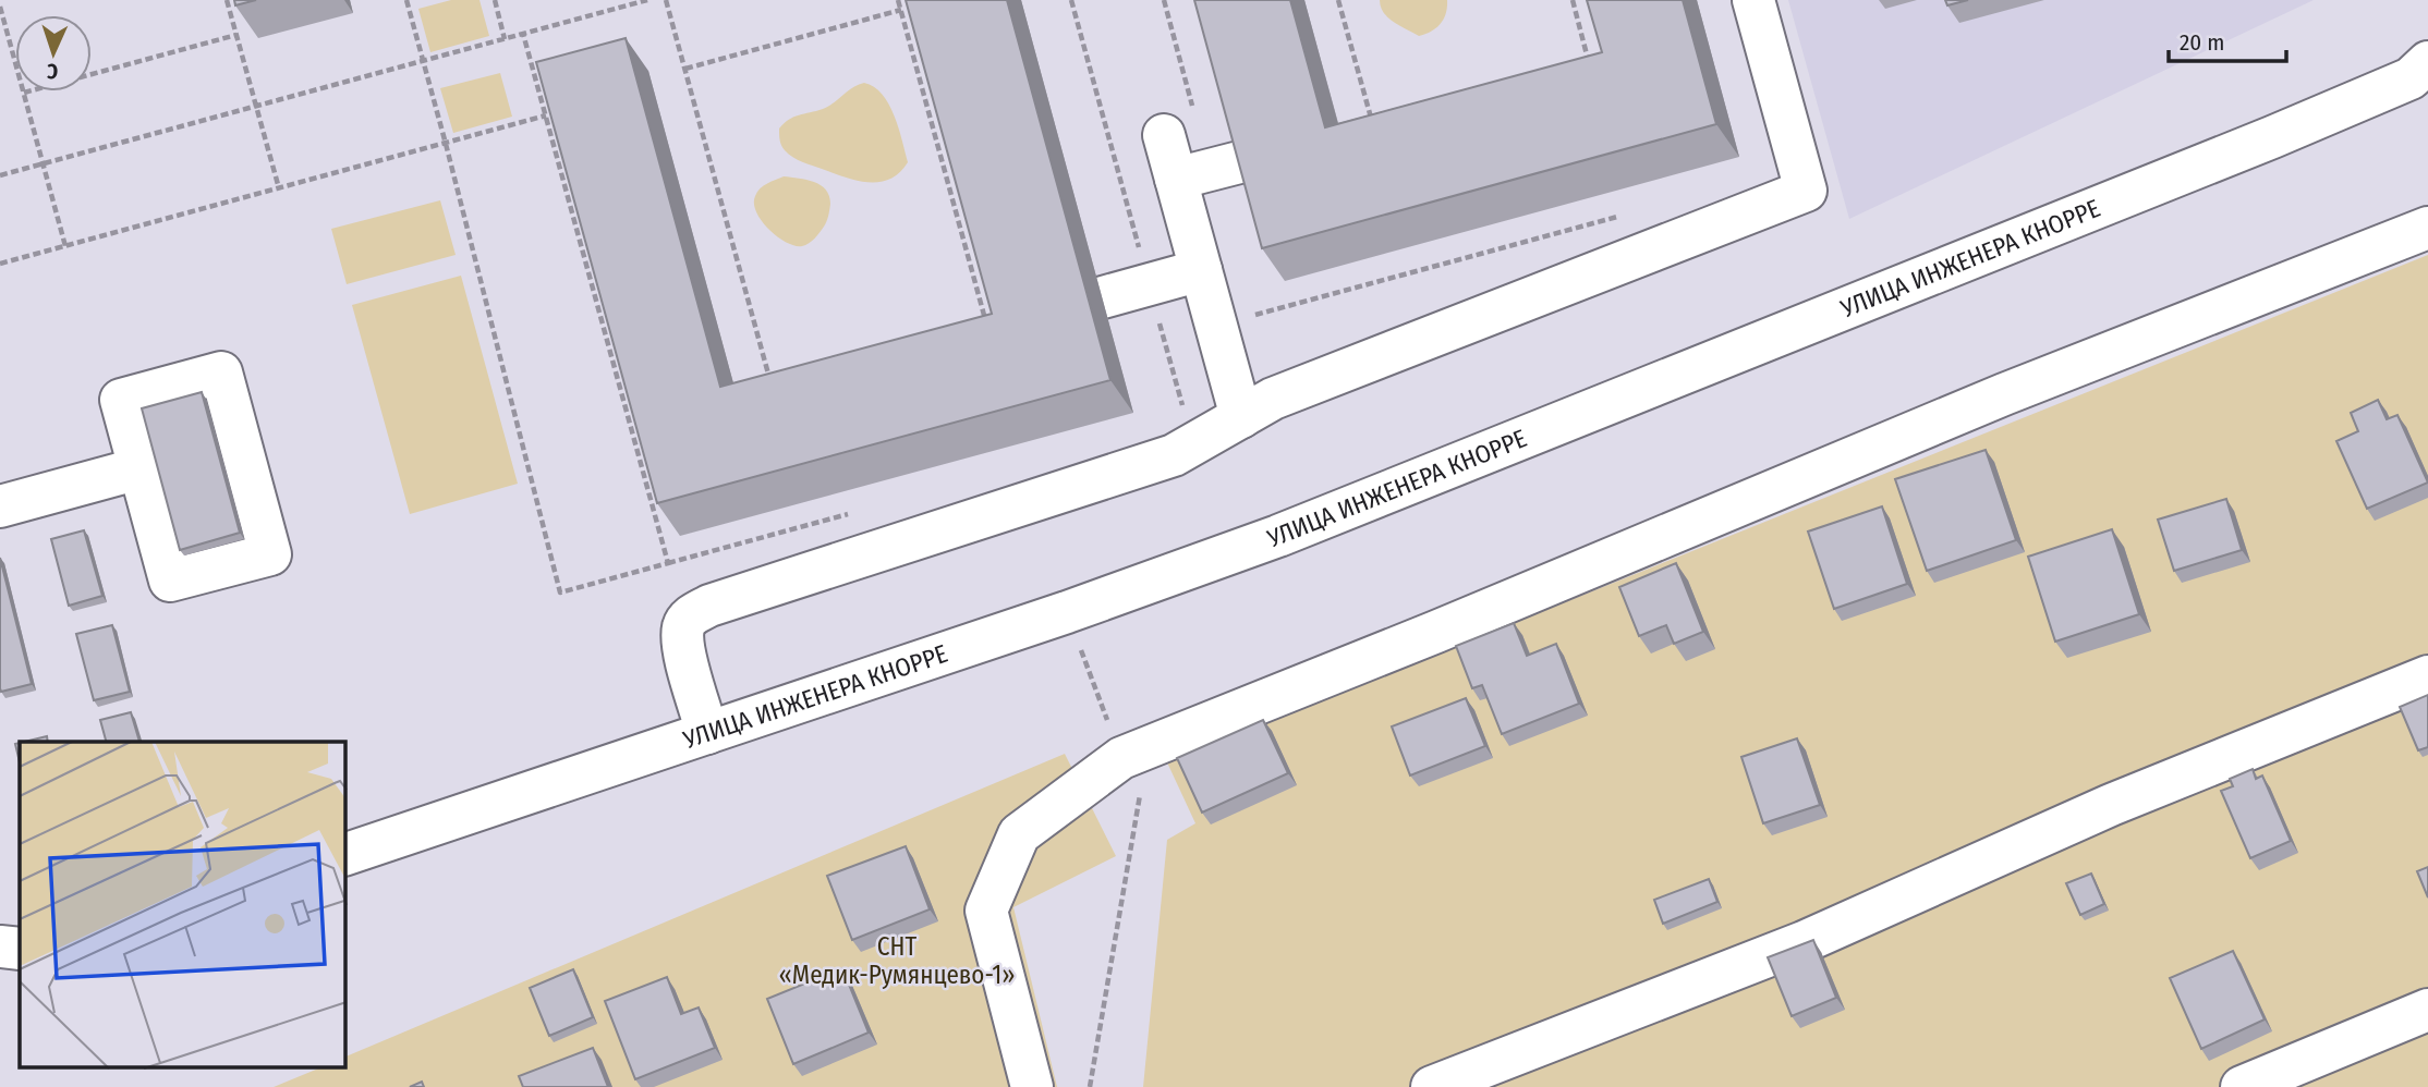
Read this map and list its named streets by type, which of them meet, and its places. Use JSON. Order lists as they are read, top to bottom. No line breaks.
{"streets":{"street":["УЛИЦА ИНЖЕНЕРА КНОРРЕ"]},"parks":["СНТ «Медик-Румянцево-1»"],"scale_bar":"20 m","north":"bottom"}
